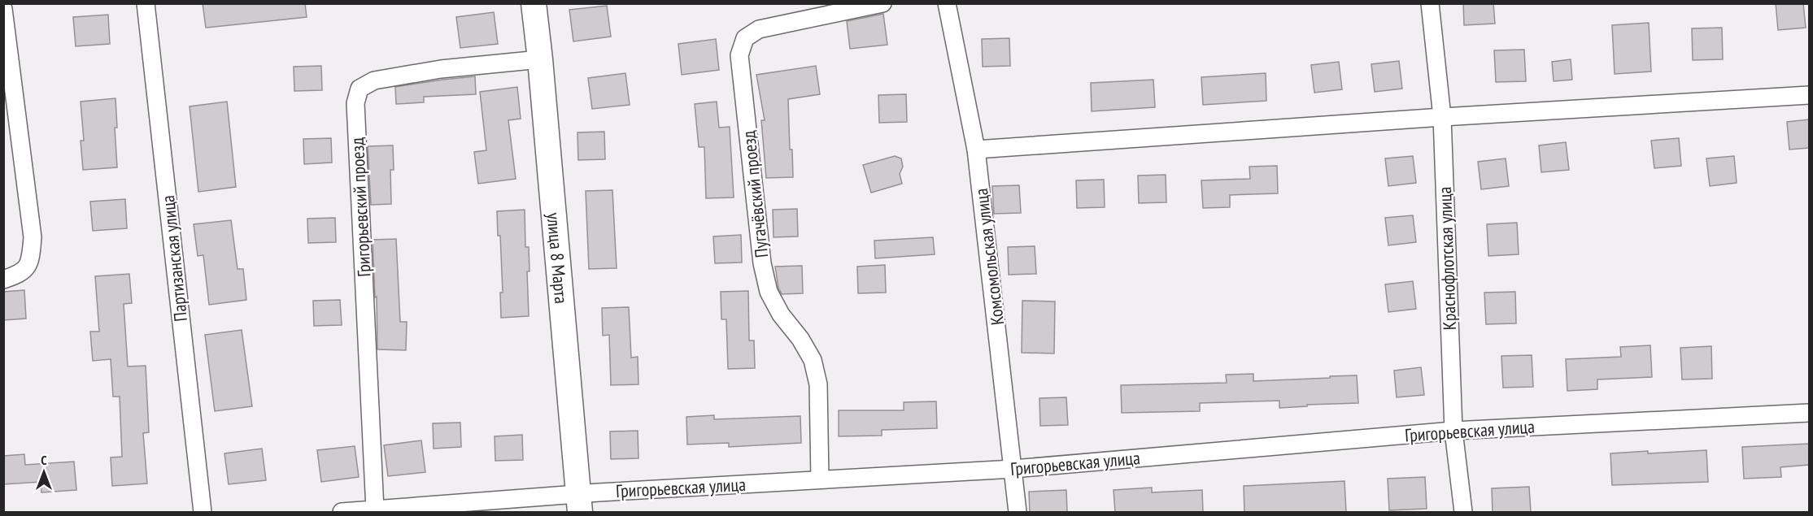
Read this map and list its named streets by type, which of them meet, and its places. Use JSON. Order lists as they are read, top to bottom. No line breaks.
{"streets":{"main road":["улица 8 Марта"],"street":["Пугачёвский проезд","Григорьевский проезд","Комсомольская улица","Партизанская улица","Краснофлотская улица","Григорьевская улица"]},"crossings":[["Пугачёвский проезд","Григорьевская улица"],["Григорьевский проезд","улица 8 Марта"],["Григорьевский проезд","Григорьевская улица"],["Комсомольская улица","Григорьевская улица"],["улица 8 Марта","Григорьевская улица"],["Краснофлотская улица","Григорьевская улица"]],"north":"top"}
